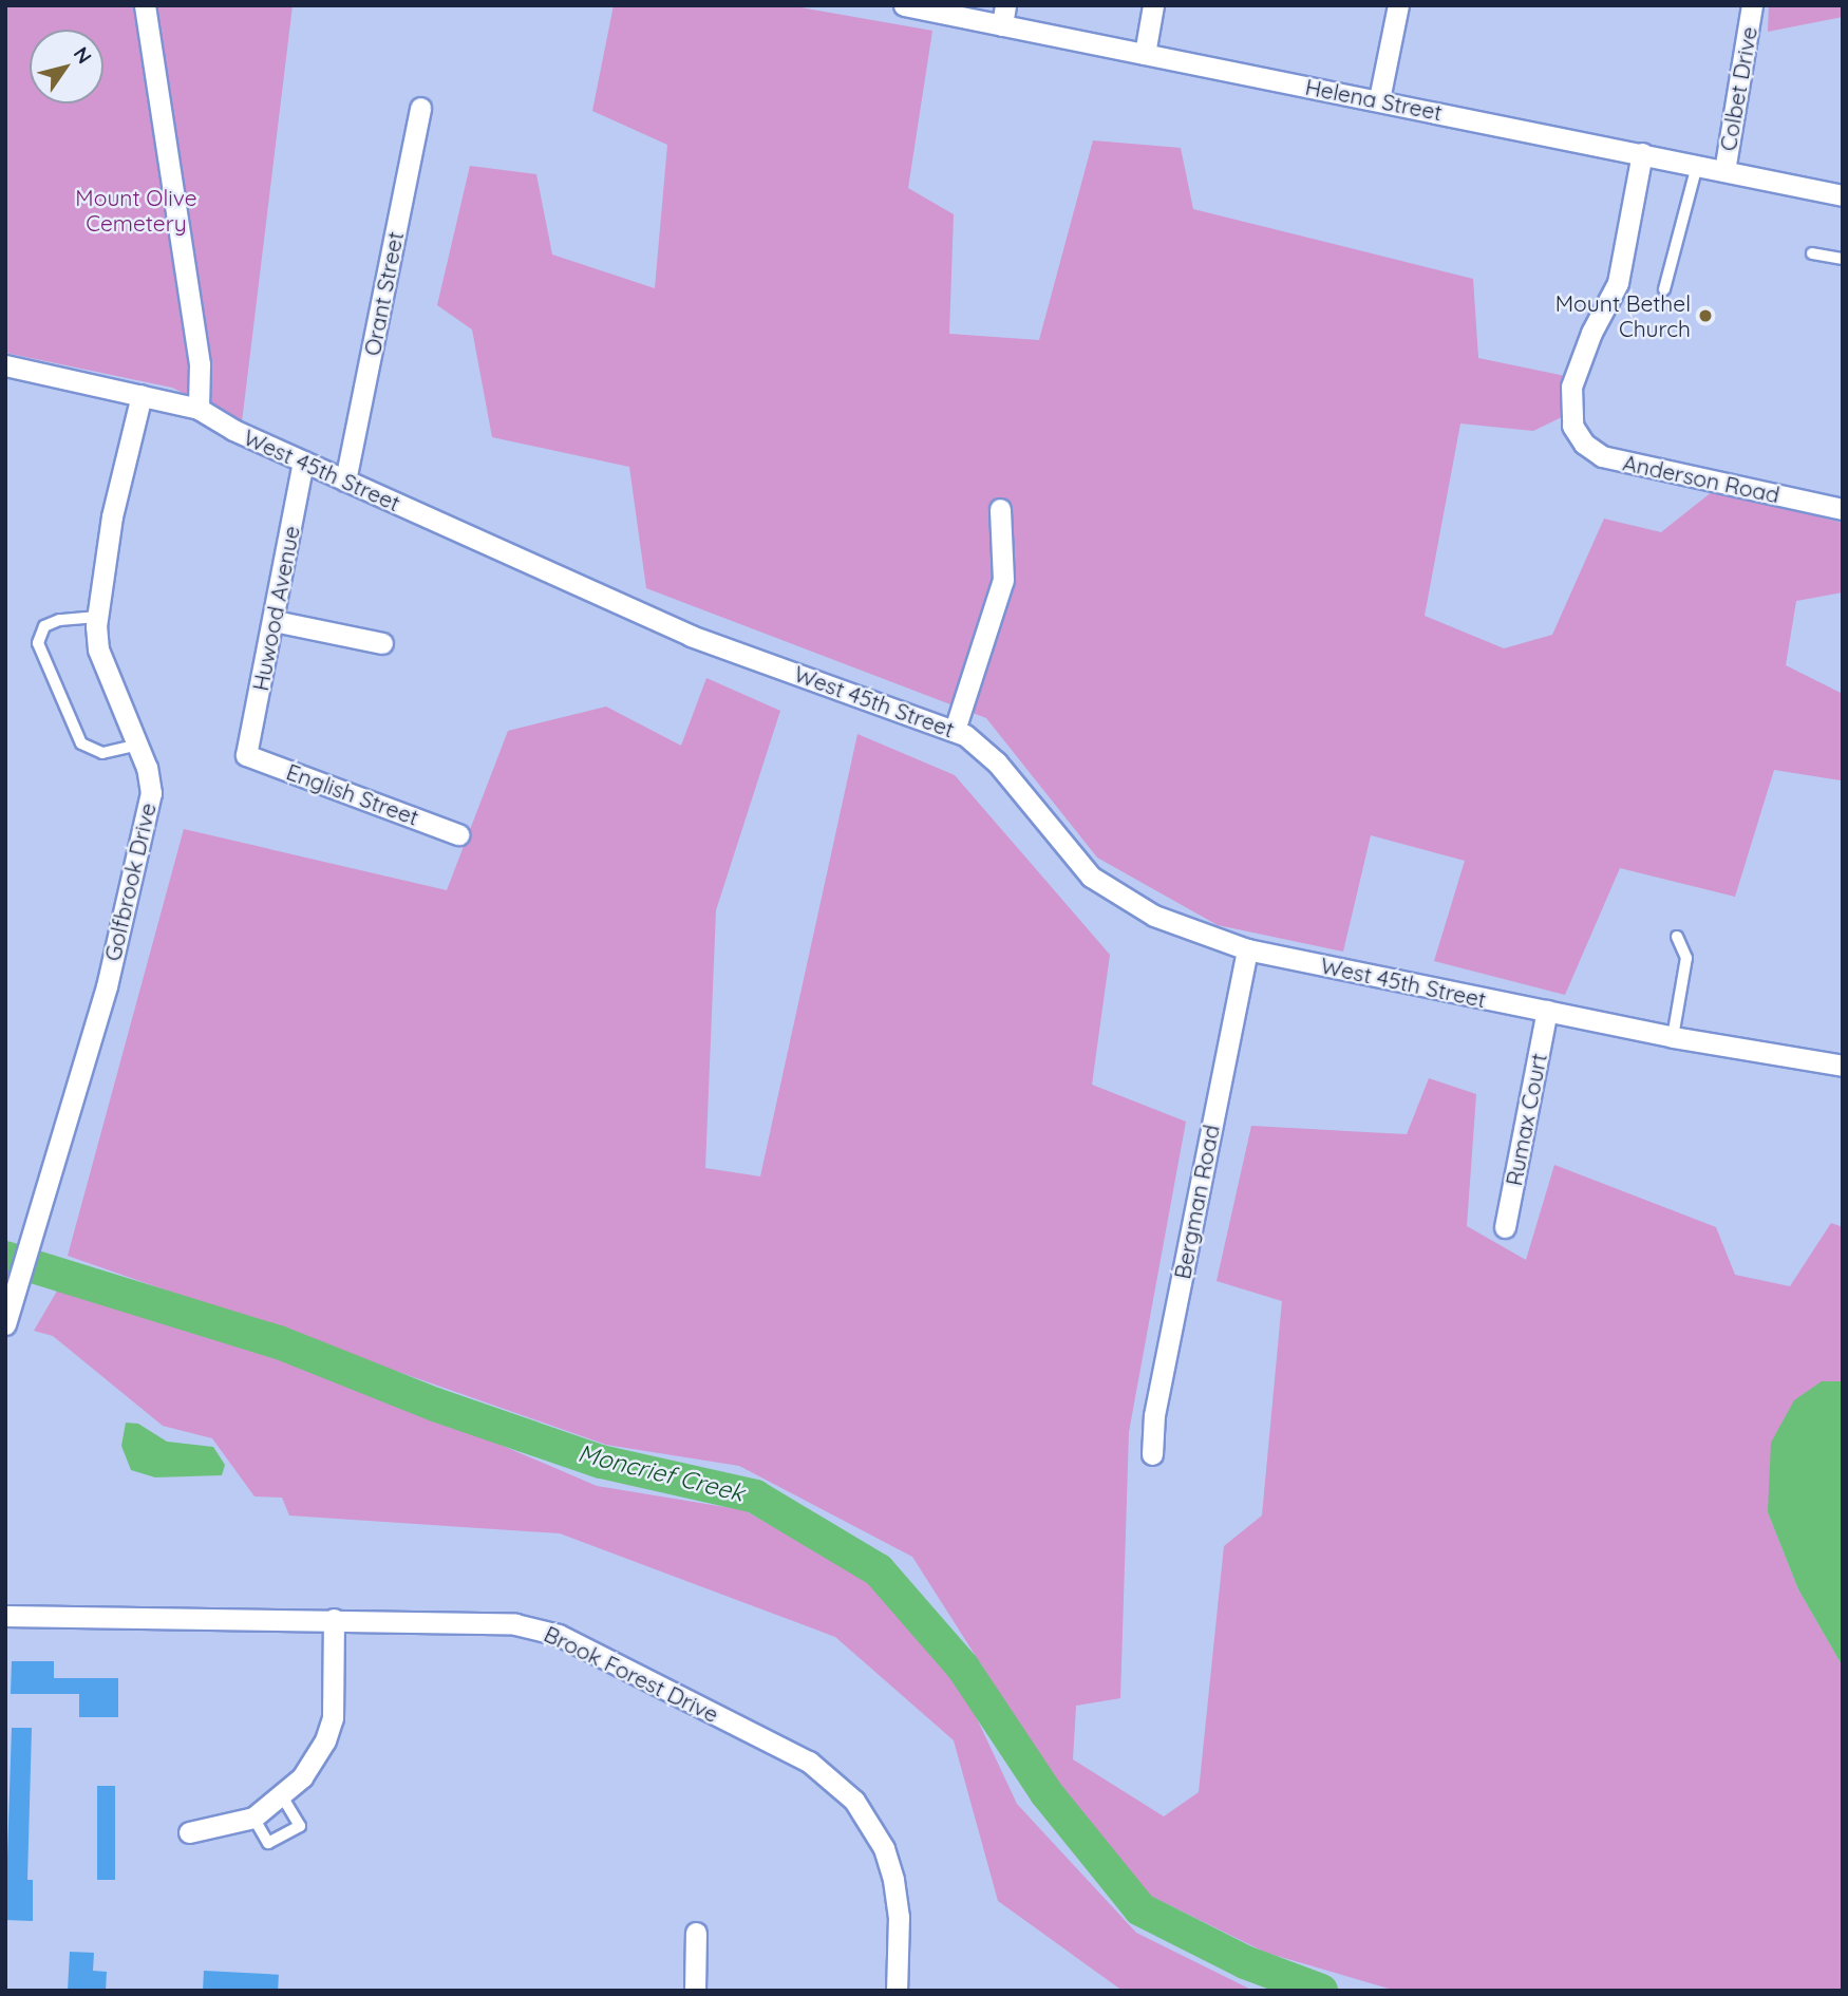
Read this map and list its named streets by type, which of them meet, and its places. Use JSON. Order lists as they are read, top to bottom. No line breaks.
{"streets":{"street":["Colbet Drive","Helena Street","Orant Street","West 45th Street","Anderson Road","Huwood Avenue","English Street","Golfbrook Drive","Rumax Court","Bergman Road","Brook Forest Drive"]},"crossings":[["Colbet Drive","Helena Street"],["Helena Street","Anderson Road"],["Orant Street","West 45th Street"],["West 45th Street","Huwood Avenue"],["West 45th Street","Golfbrook Drive"],["West 45th Street","Rumax Court"],["West 45th Street","Bergman Road"],["Huwood Avenue","English Street"]],"water":["Moncrief Creek"],"parks":["Mount Olive Cemetery"],"places":["Mount Bethel Church"],"north":"top right"}
